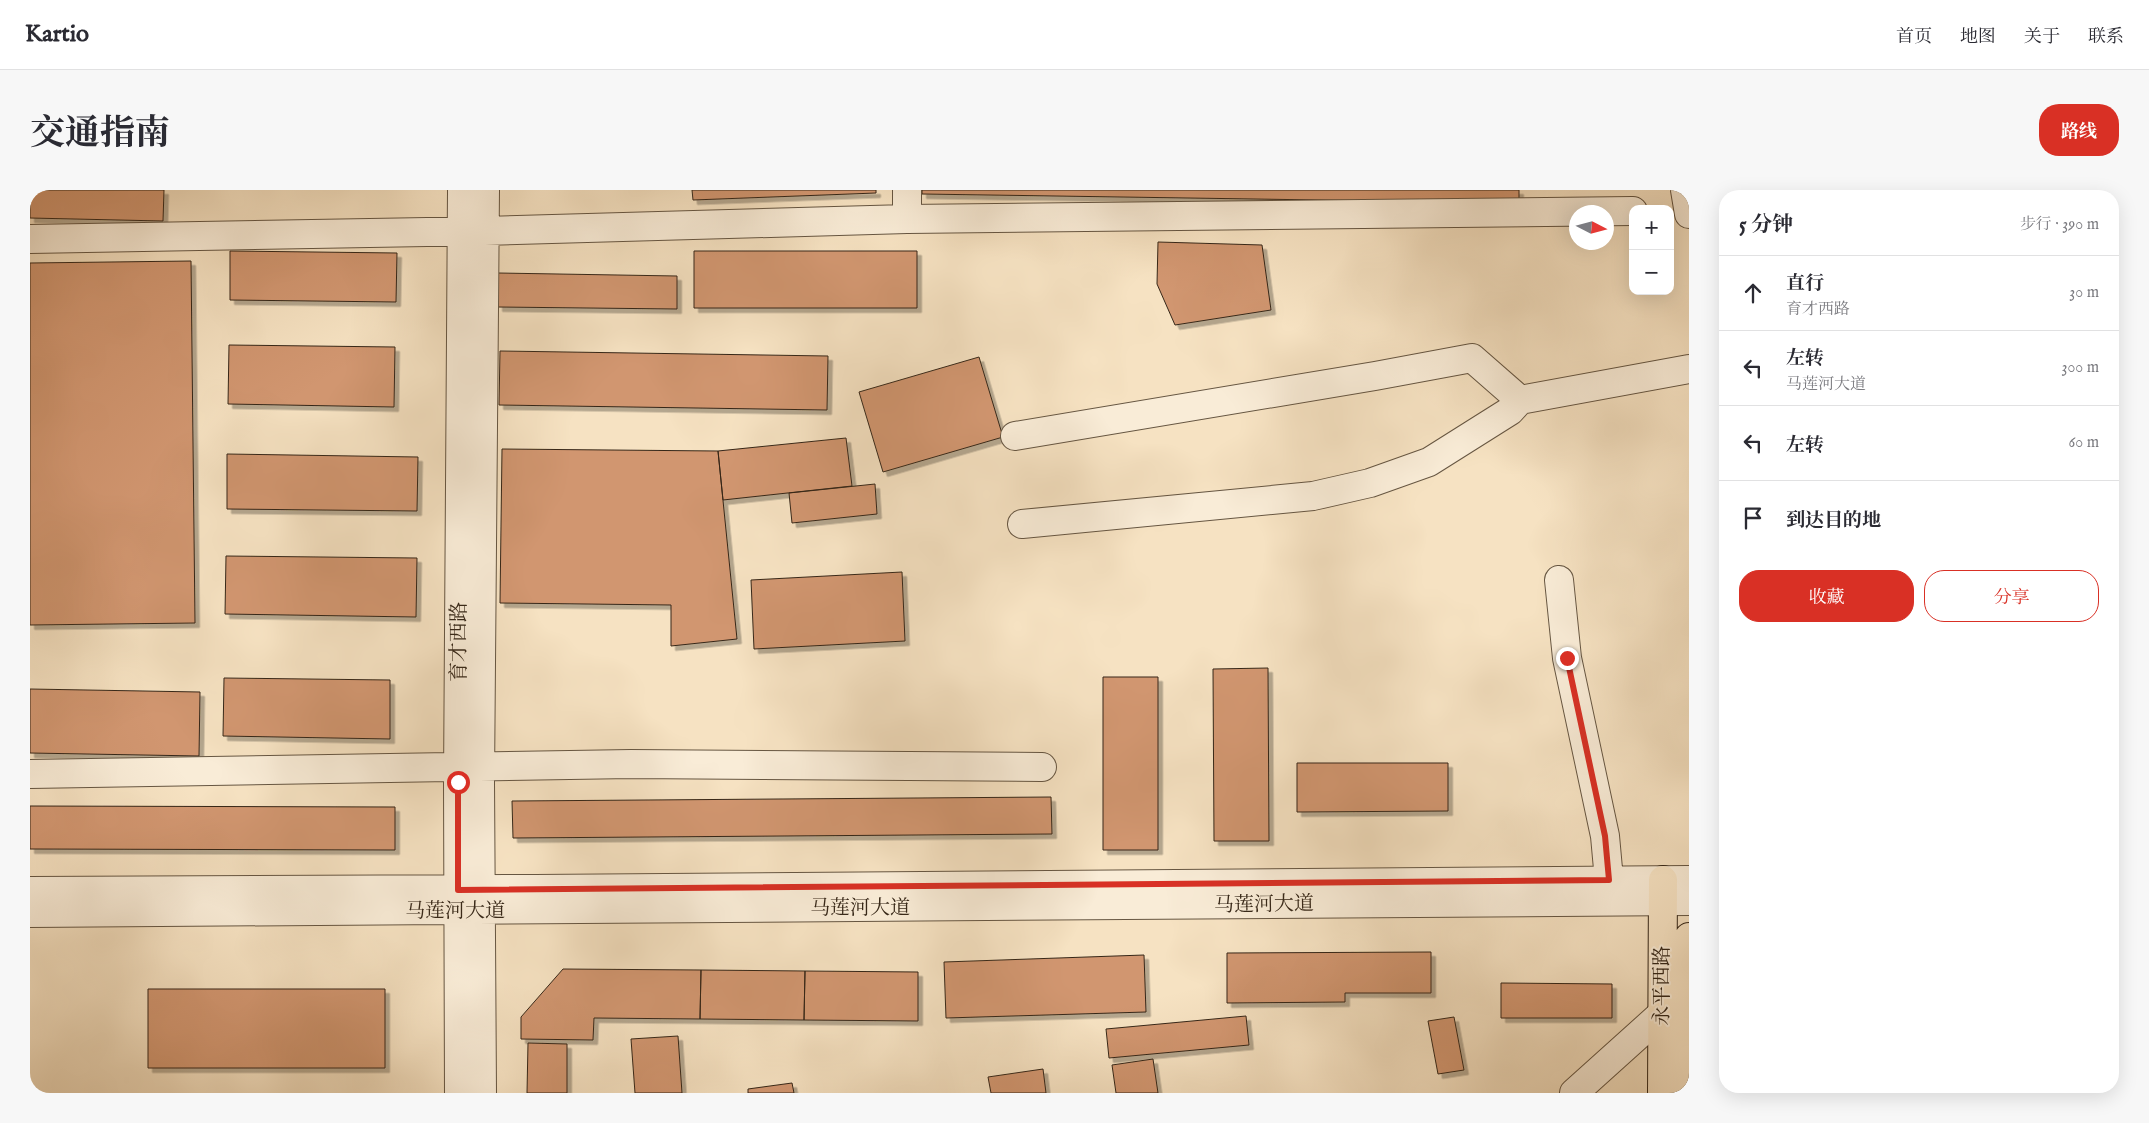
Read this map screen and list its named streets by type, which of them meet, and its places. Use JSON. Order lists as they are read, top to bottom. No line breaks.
{"streets":{"main road":["永平西路"],"street":["育才西路","马莲河大道"]},"crossings":[["育才西路","马莲河大道"],["马莲河大道","永平西路"]],"north":"right","page":{"header":"Kartio","nav":["首页","地图","关于","联系"],"title":"交通指南","buttons":["路线",["收藏","分享"]],"heading":["5 分钟","步行 · 390 m"],"map_buttons":["+","−"],"list":[["直行","育才西路","30 m"],["左转","马莲河大道","300 m"],["左转","60 m"],"到达目的地"]}}
